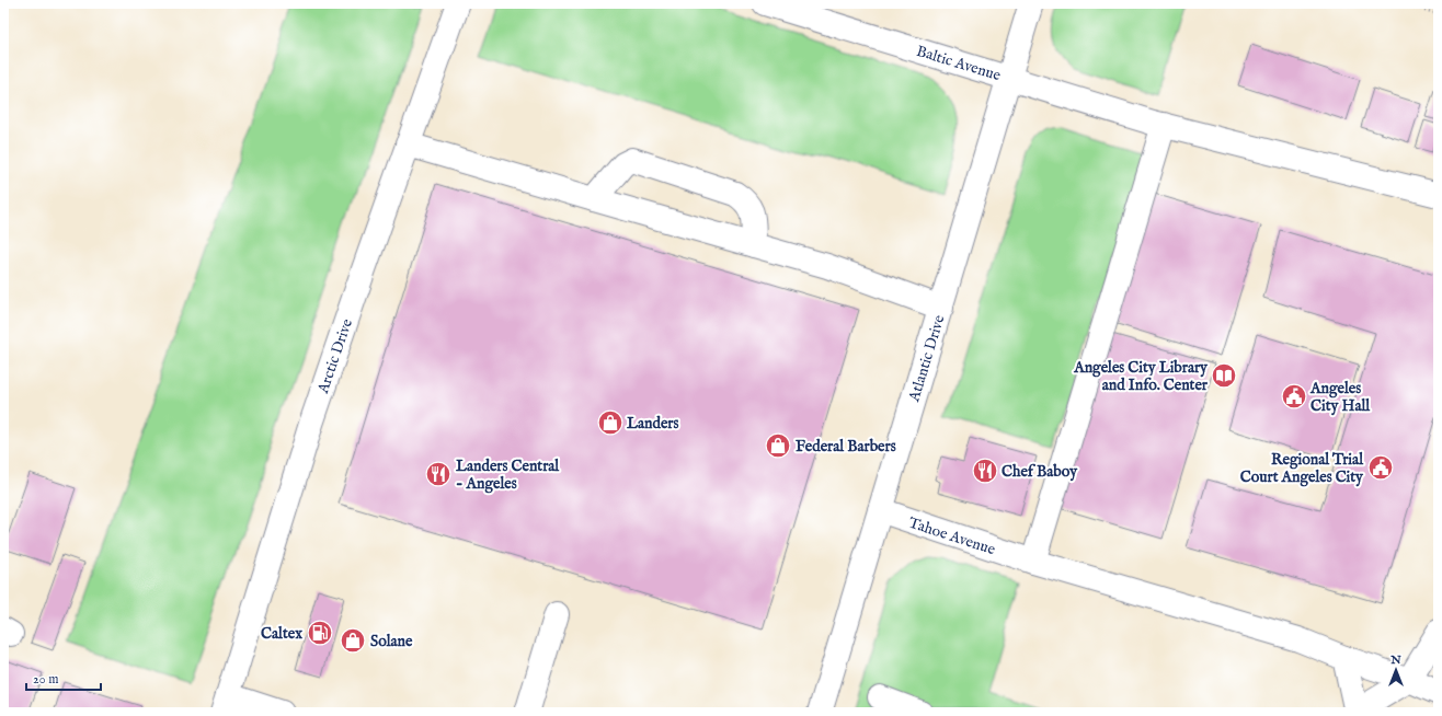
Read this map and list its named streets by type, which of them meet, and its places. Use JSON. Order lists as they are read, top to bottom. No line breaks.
{"streets":{"street":["Baltic Avenue","Arctic Drive","Atlantic Drive","Tahoe Avenue"]},"crossings":[["Baltic Avenue","Atlantic Drive"],["Atlantic Drive","Tahoe Avenue"]],"places":{"library":["Angeles City Library and Info. Center"],"public building":["Angeles City Hall","Regional Trial Court Angeles City"],"shop":["Landers","Federal Barbers","Solane"],"restaurant":["Chef Baboy","Landers Central - Angeles"],"fuel station":["Caltex"]},"scale_bar":"20 m","north":"top"}
